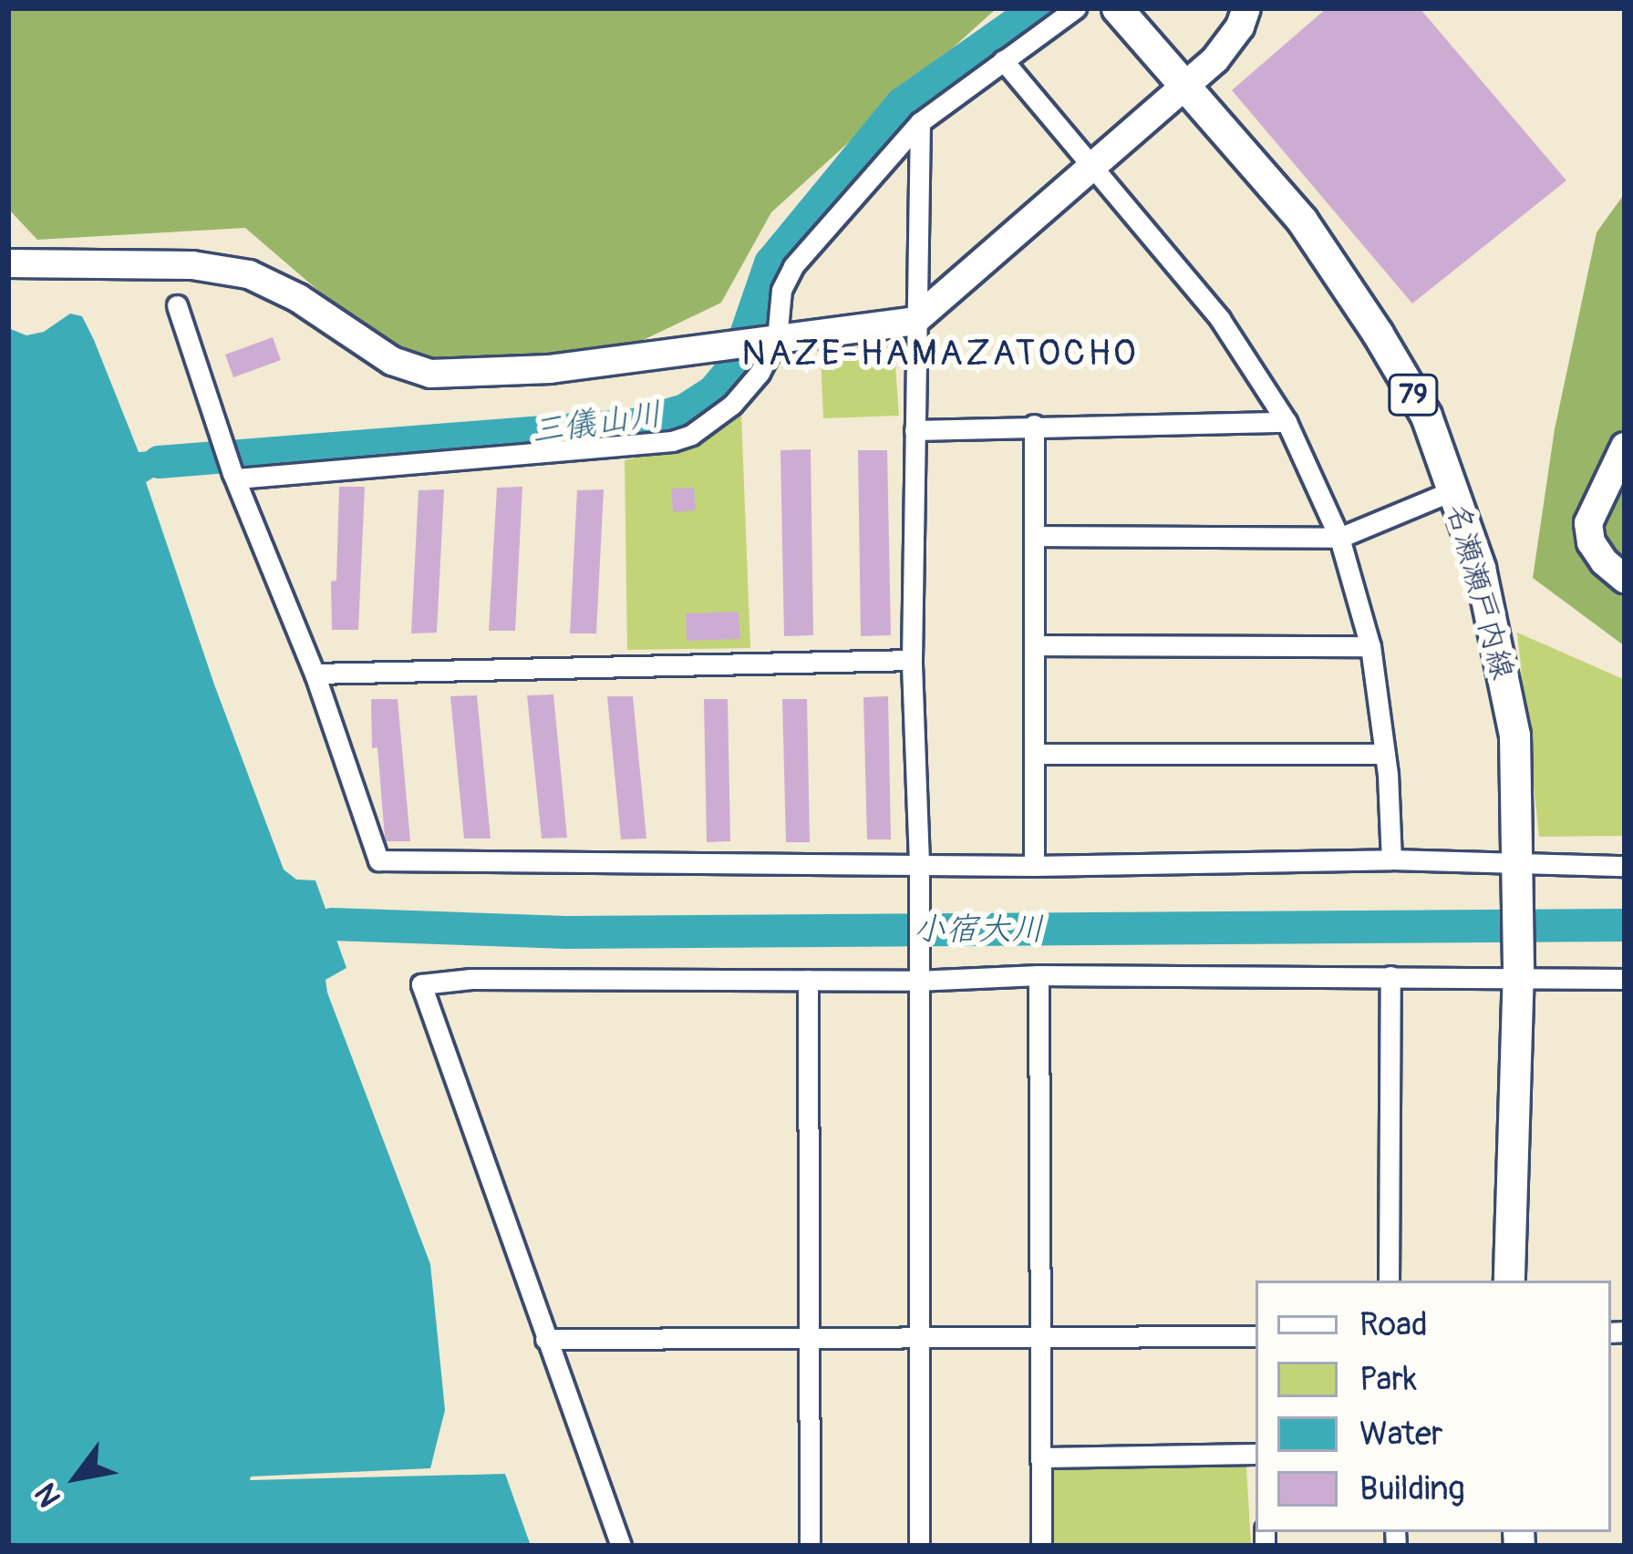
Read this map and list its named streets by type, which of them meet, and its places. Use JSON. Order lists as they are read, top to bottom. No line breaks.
{"streets":{"main road":["79","名瀬瀬戸内線"]},"districts":["NAZE-HAMAZATOCHO"],"water":["三儀山川","小宿大川"],"legend":["Road","Park","Water","Building"],"north":"bottom left"}
